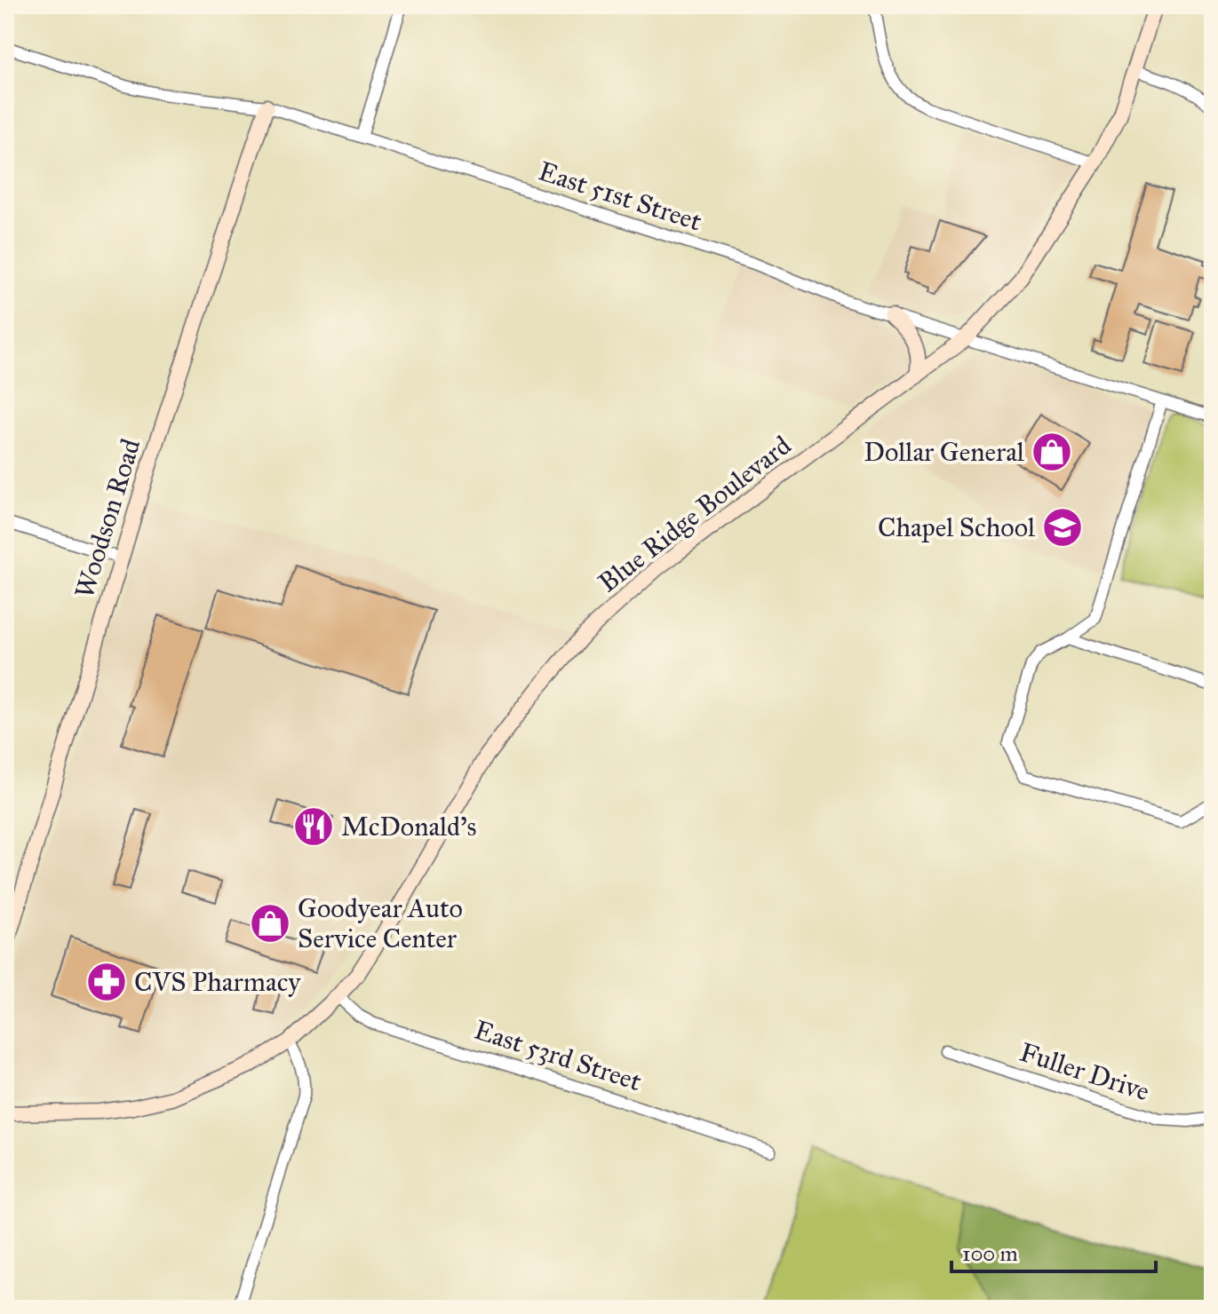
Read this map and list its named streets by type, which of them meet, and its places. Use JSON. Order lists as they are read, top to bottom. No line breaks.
{"streets":{"street":["East 51st Street","Blue Ridge Boulevard","Woodson Road","East 53rd Street","Fuller Drive"]},"crossings":[["East 51st Street","Blue Ridge Boulevard"],["East 51st Street","Woodson Road"],["Blue Ridge Boulevard","East 53rd Street"]],"places":{"shop":["Dollar General","Goodyear Auto Service Center"],"school or university":["Chapel School"],"restaurant":["McDonald's"],"pharmacy":["CVS Pharmacy"]},"scale_bar":"100 m"}
